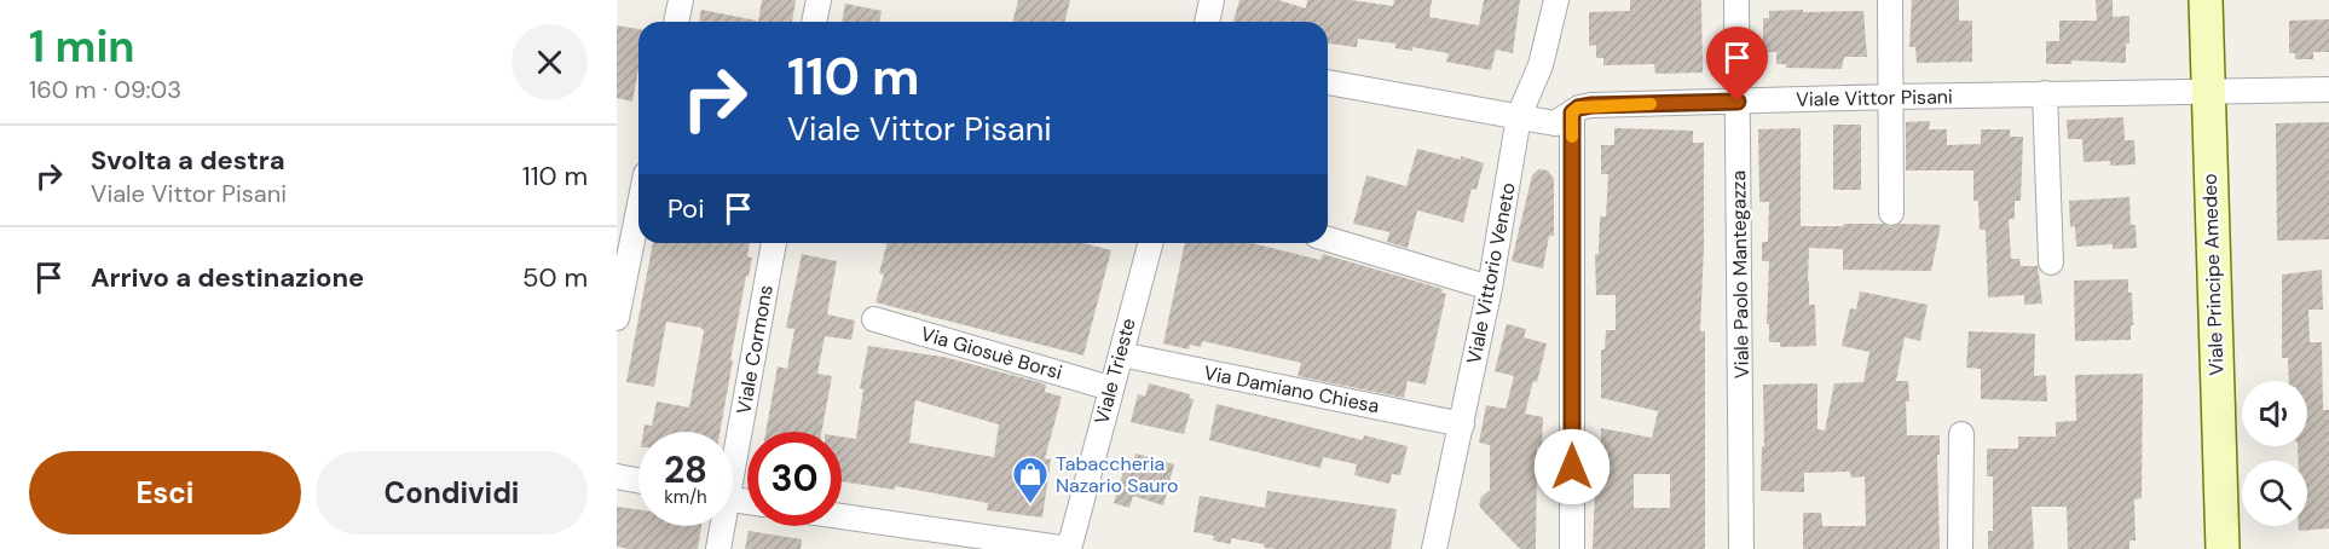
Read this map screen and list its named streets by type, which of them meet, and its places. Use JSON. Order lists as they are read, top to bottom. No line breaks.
{"streets":{"street":["Viale Vittor Pisani","Viale Vittorio Veneto","Viale Paolo Mantegazza","Viale Principe Amedeo","Viale Cormons","Via Giosuè Borsi","Viale Trieste","Via Damiano Chiesa"]},"crossings":[["Viale Vittor Pisani","Viale Vittorio Veneto"],["Viale Vittor Pisani","Viale Paolo Mantegazza"],["Viale Vittor Pisani","Viale Principe Amedeo"],["Viale Vittorio Veneto","Via Damiano Chiesa"],["Via Giosuè Borsi","Viale Trieste"],["Viale Trieste","Via Damiano Chiesa"]],"places":{"shop":["Tabaccheria Nazario Sauro"]},"page":{"heading":["1 min","160 m · 09:03"],"turn":["110 m","Viale Vittor Pisani"],"list":[{"name":"Svolta a destra","note":"Viale Vittor Pisani","value":"110 m"},{"name":"Arrivo a destinazione","value":"50 m"}],"then":"Poi","speed":"28 km/h","limit":"30","buttons":["Esci","Condividi"]}}
